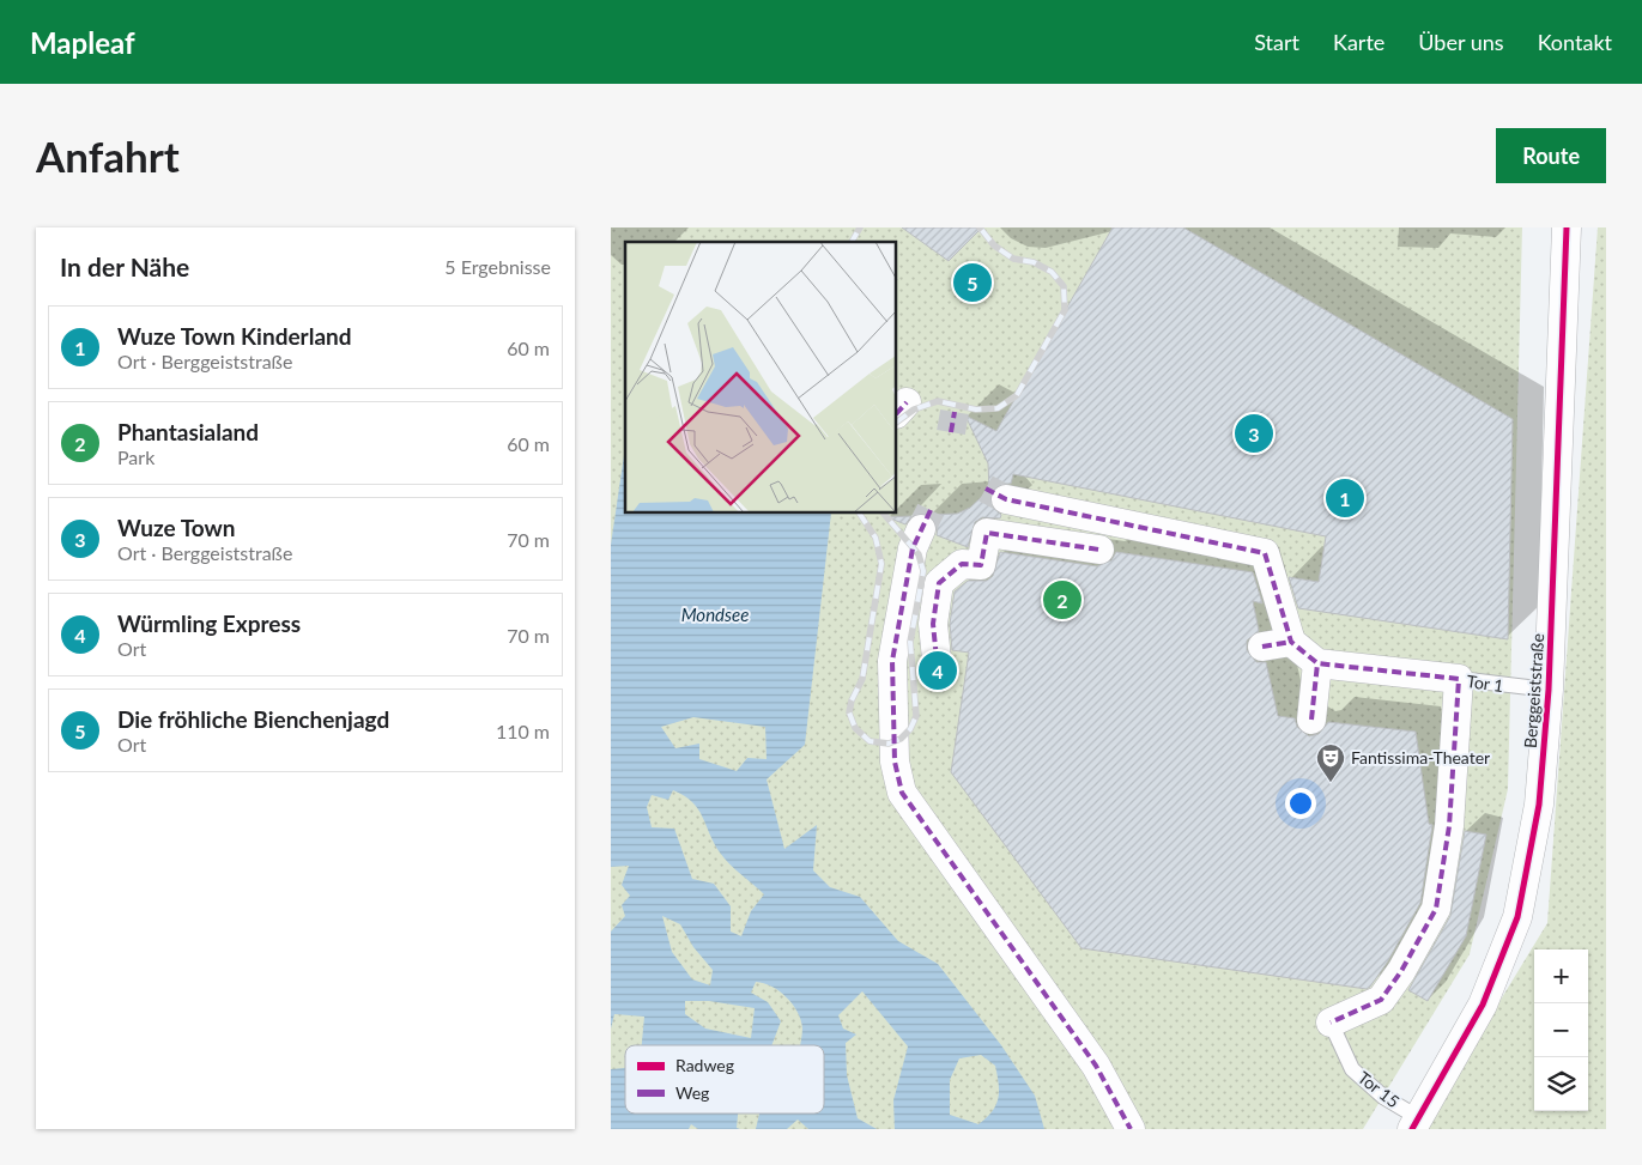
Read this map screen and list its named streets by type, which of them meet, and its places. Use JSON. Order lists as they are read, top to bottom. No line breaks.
{"streets":{"street":["Berggeiststraße"],"lane":["Tor 1","Tor 15"]},"crossings":[["Tor 1","Berggeiststraße"],["Berggeiststraße","Tor 15"]],"water":["Mondsee"],"places":{"theatre":["Fantissima-Theater"]},"legend":["Radweg","Weg"],"page":{"header":"Mapleaf","nav":["Start","Karte","Über uns","Kontakt"],"buttons":"Route","title":"Anfahrt","heading":["In der Nähe","5 Ergebnisse"],"pins":["5","3","1","2","4"],"list":[{"mark":"1","name":"Wuze Town Kinderland","note":"Ort · Berggeiststraße","value":"60 m"},{"mark":"2","name":"Phantasialand","note":"Park","value":"60 m"},{"mark":"3","name":"Wuze Town","note":"Ort · Berggeiststraße","value":"70 m"},{"mark":"4","name":"Würmling Express","note":"Ort","value":"70 m"},{"mark":"5","name":"Die fröhliche Bienchenjagd","note":"Ort","value":"110 m"}],"map_buttons":["+","−"]}}
